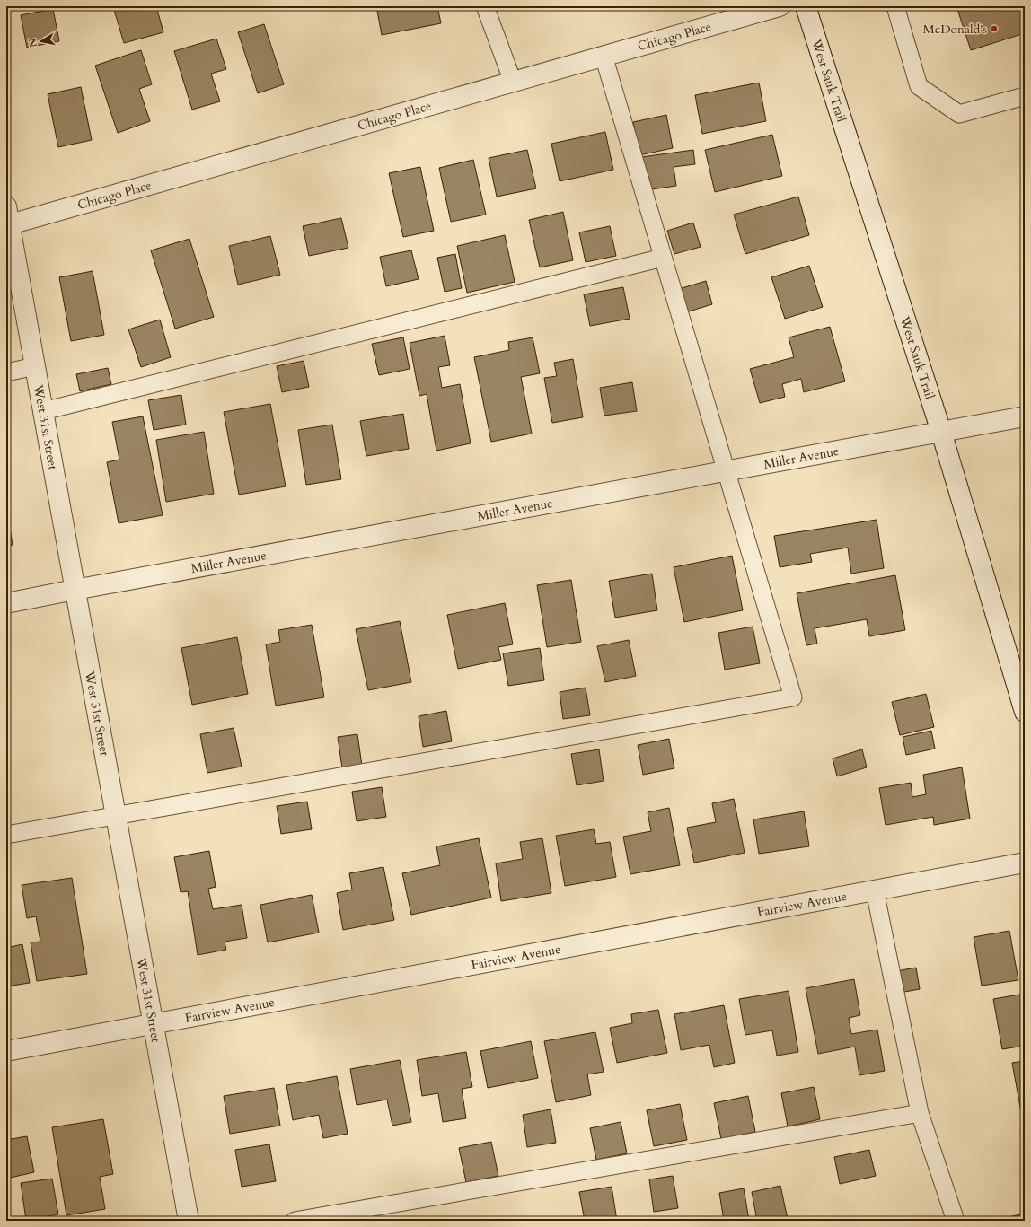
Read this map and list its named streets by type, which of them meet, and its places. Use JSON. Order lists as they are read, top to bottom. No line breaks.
{"streets":{"street":["Chicago Place","West Sauk Trail","West 31st Street","Miller Avenue","Fairview Avenue"]},"crossings":[["Chicago Place","West 31st Street"],["West Sauk Trail","Miller Avenue"],["West 31st Street","Miller Avenue"],["West 31st Street","Fairview Avenue"]],"places":["McDonald's"],"north":"left"}
